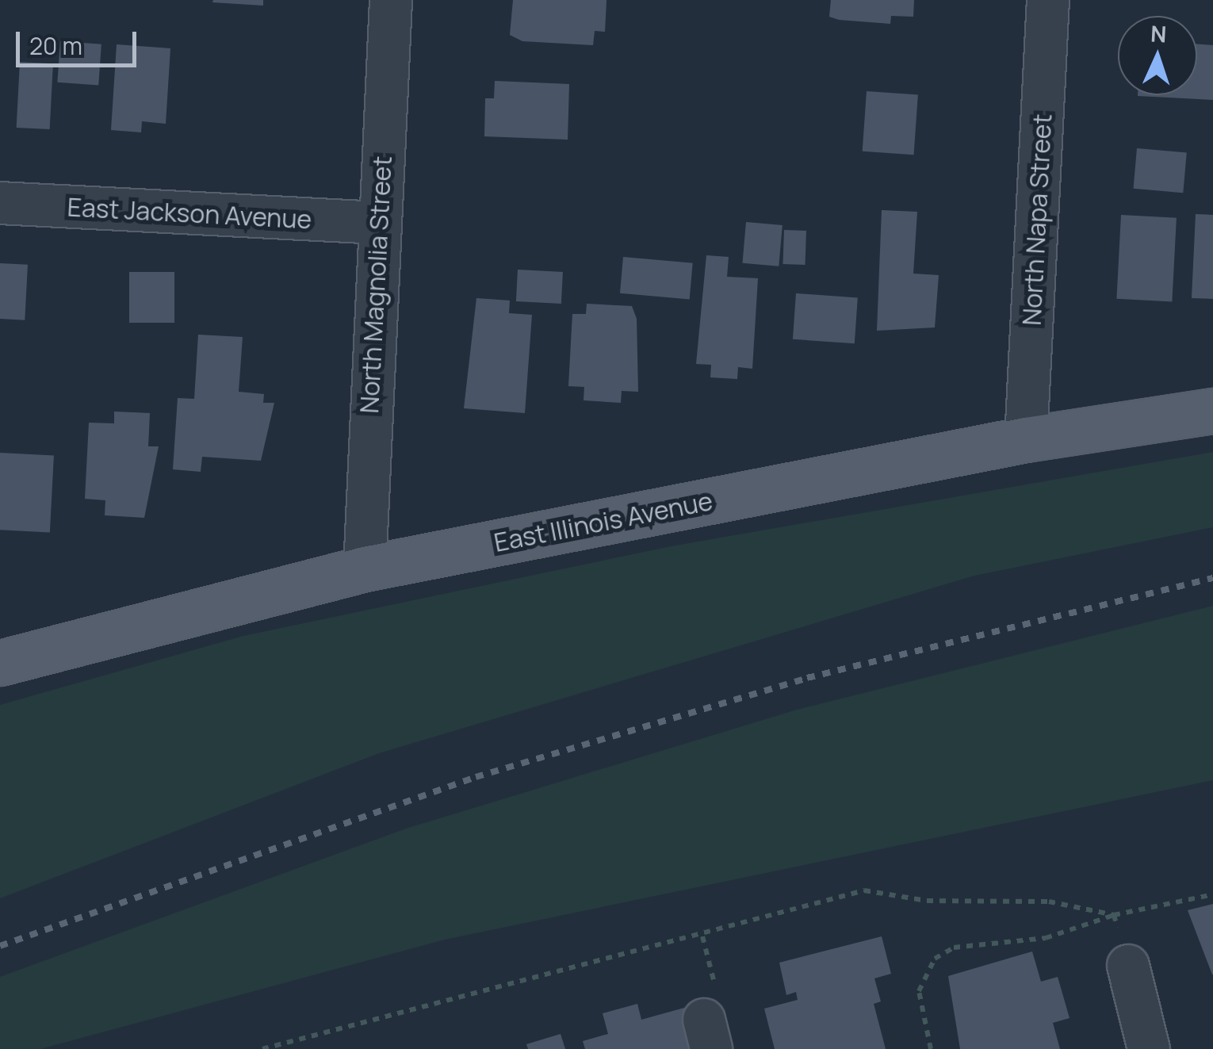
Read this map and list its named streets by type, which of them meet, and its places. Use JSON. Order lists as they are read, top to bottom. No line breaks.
{"streets":{"main road":["East Illinois Avenue"],"street":["East Jackson Avenue","North Napa Street","North Magnolia Street"]},"crossings":[["East Jackson Avenue","North Magnolia Street"],["North Napa Street","East Illinois Avenue"],["North Magnolia Street","East Illinois Avenue"]],"scale_bar":"20 m","north":"top"}
